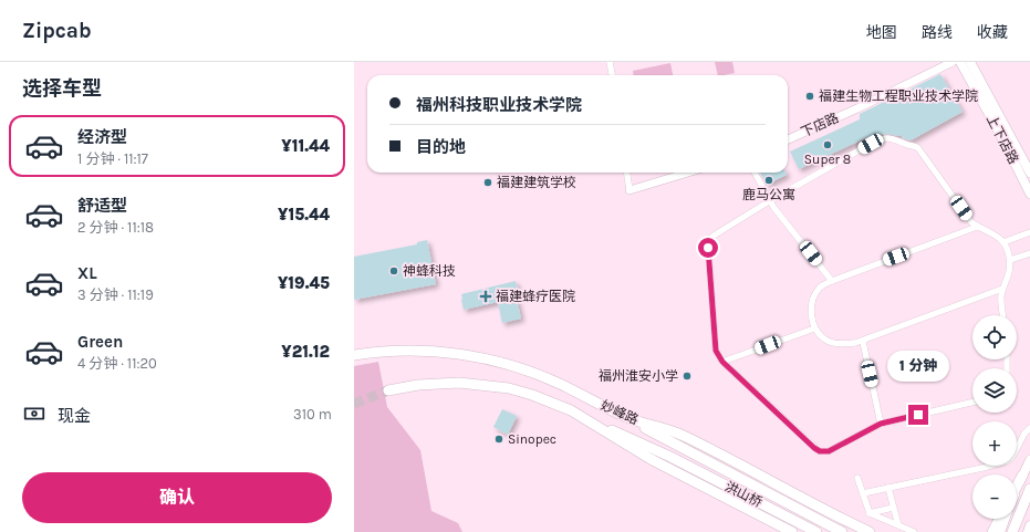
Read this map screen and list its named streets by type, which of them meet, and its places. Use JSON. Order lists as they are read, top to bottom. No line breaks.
{"streets":{"main road":["上下店路","妙峰路","洪山桥"],"street":["下店路"]},"crossings":[["妙峰路","洪山桥"]],"places":{"other":["福建生物工程职业技术学院","Super 8","鹿马公寓","福建建筑学校","神蜂科技","福州淮安小学","Sinopec"],"health":["福建蜂疗医院"]},"page":{"header":"Zipcab","nav":["地图","路线","收藏"],"heading":"选择车型","banner":["福州科技职业技术学院","目的地"],"list":[{"name":"经济型","note":"1 分钟 · 11:17","value":"¥11.44"},{"name":"舒适型","note":"2 分钟 · 11:18","value":"¥15.44"},{"name":"XL","note":"3 分钟 · 11:19","value":"¥19.45"},{"name":"Green","note":"4 分钟 · 11:20","value":"¥21.12"}],"map_buttons":["+","−"],"bubble":"1 分钟","pay":["现金","310 m"],"buttons":"确认"}}
